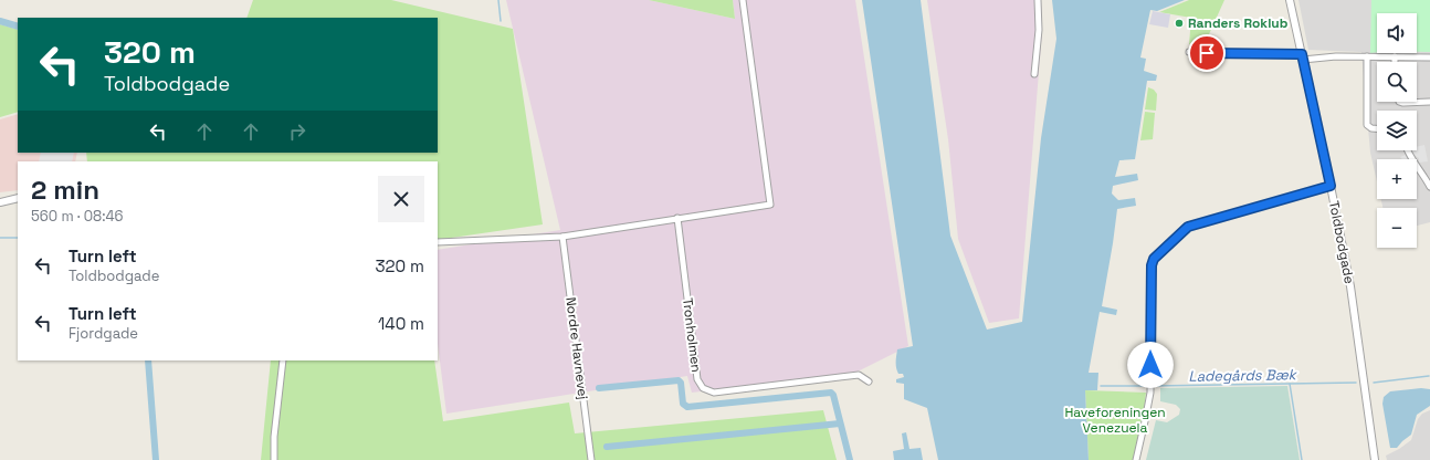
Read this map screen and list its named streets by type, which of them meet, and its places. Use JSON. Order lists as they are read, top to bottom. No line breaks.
{"streets":{"street":["Toldbodgade","Tronholmen","Nordre Havnevej"]},"water":["Ladegårds Bæk"],"parks":["Haveforeningen Venezuela"],"places":["Randers Roklub"],"page":{"map_buttons":["+","−"],"turn":["320 m","Toldbodgade"],"heading":["2 min","560 m · 08:46"],"list":[{"name":"Turn left","note":"Toldbodgade","value":"320 m"},{"name":"Turn left","note":"Fjordgade","value":"140 m"}]}}
